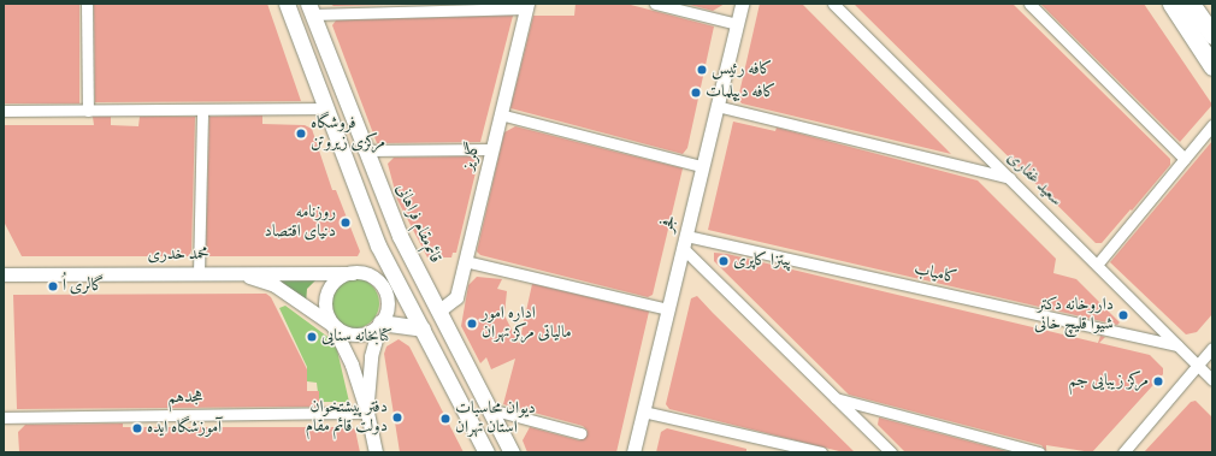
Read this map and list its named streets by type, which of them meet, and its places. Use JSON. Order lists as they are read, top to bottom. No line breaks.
{"streets":{"main road":["قائم‌مقام فراهانی"],"street":["گلریز","سعید غفاری","فجر","محمد خدری","کامیاب","هجدهم"]},"crossings":[["گلریز","قائم‌مقام فراهانی"],["سعید غفاری","کامیاب"],["فجر","کامیاب"]],"places":["کافه رئیس","کافه دیپلمات","فروشگاه مرکزى زیروتن","روزنامه دنیای اقتصاد","پیتزا کاپری","گالری اُ","داروخانه دکتر شیوا قلیچ خانی","اداره امور مالیاتی مرکز تهران","كتابخانه سنایی","مرکز زیبایی جم","دفتر پیشتخوان دولت قائم مقام","دیوان محاسبات استان تهران","آموزشگاه ایده"]}
